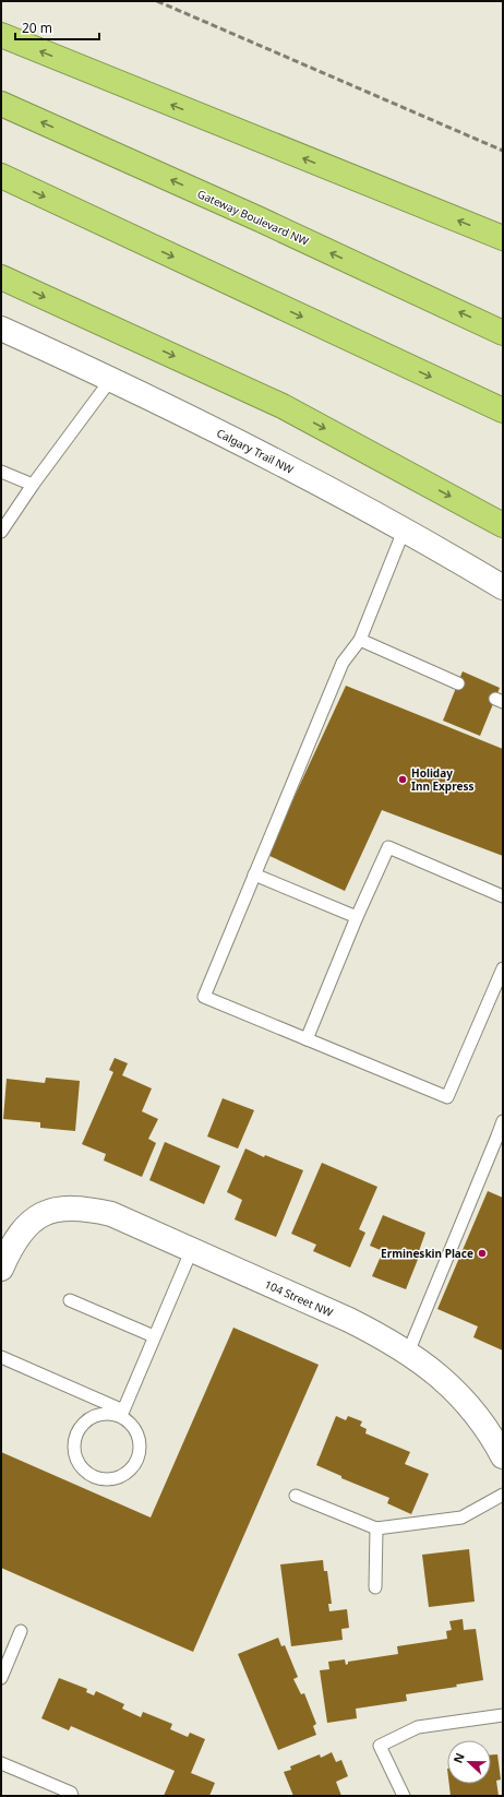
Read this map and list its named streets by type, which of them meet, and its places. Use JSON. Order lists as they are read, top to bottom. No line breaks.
{"streets":{"highway":["Gateway Boulevard NW"],"street":["Calgary Trail NW","104 Street NW"]},"places":["Holiday Inn Express","Ermineskin Place"],"scale_bar":"20 m","north":"left"}
